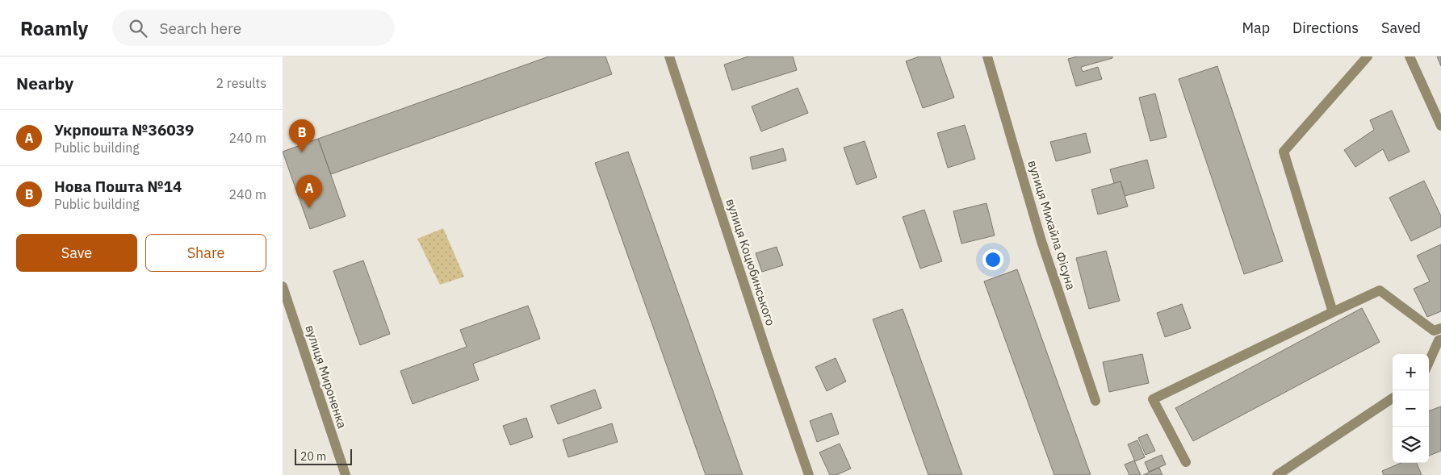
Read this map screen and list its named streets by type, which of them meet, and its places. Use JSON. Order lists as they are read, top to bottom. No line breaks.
{"streets":{"street":["вулиця Михайла Фісуна","вулиця Коцюбинського","вулиця Мироненка"]},"scale_bar":"20 m","page":{"header":"Roamly","search":"Search here","nav":["Map","Directions","Saved"],"heading":["Nearby","2 results"],"list":[{"mark":"A","name":"Укрпошта №36039","note":"Public building","value":"240 m"},{"mark":"B","name":"Нова Пошта №14","note":"Public building","value":"240 m"}],"pins":["B","A"],"buttons":["Save","Share"],"map_buttons":["+","−"],"scale":"20 m"}}
